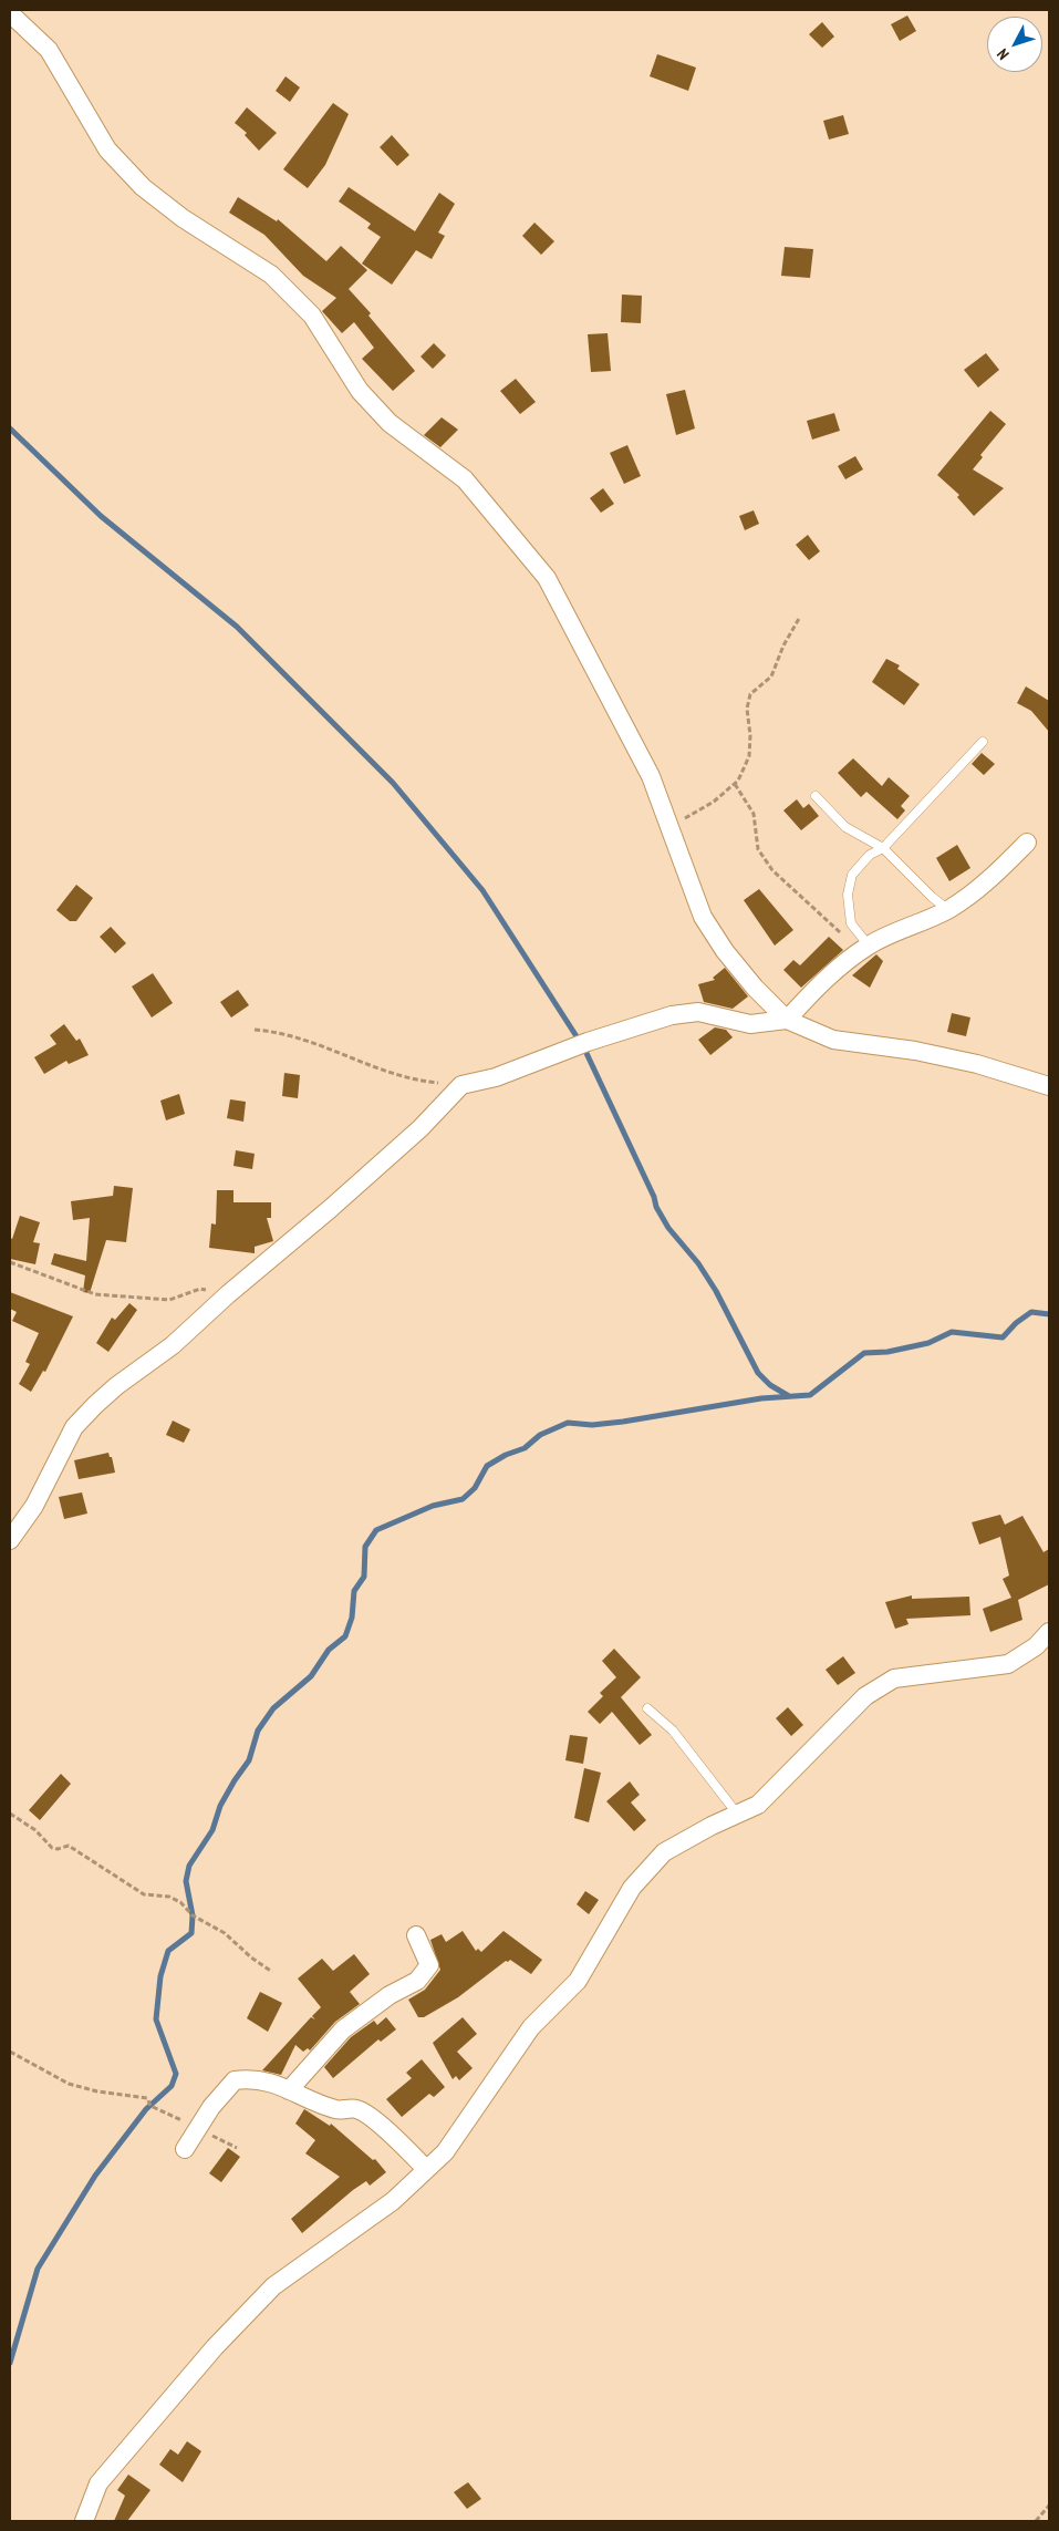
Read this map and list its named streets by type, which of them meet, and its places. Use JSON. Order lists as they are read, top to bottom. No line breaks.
{"north":"bottom left"}
